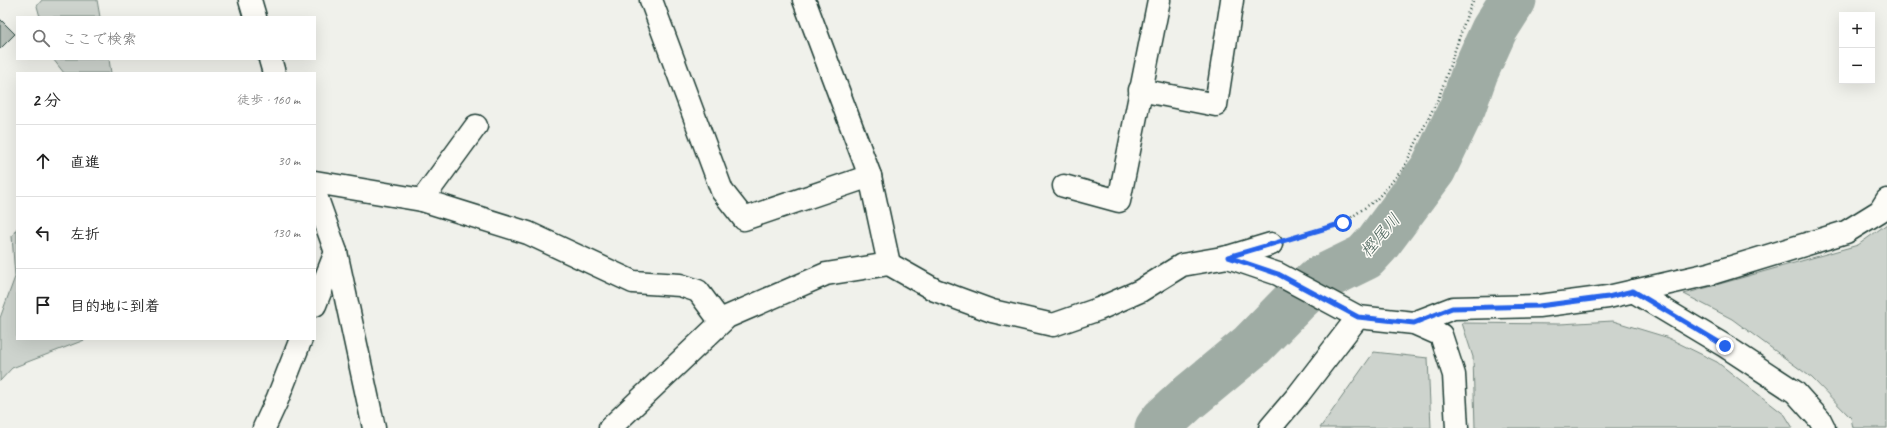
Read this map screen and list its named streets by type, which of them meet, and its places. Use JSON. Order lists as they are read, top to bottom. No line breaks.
{"water":["樫尾川"],"page":{"map_buttons":["+","−"],"search":"ここで検索","heading":["2 分","徒歩 · 160 m"],"list":[["直進","30 m"],["左折","130 m"],"目的地に到着"]}}
